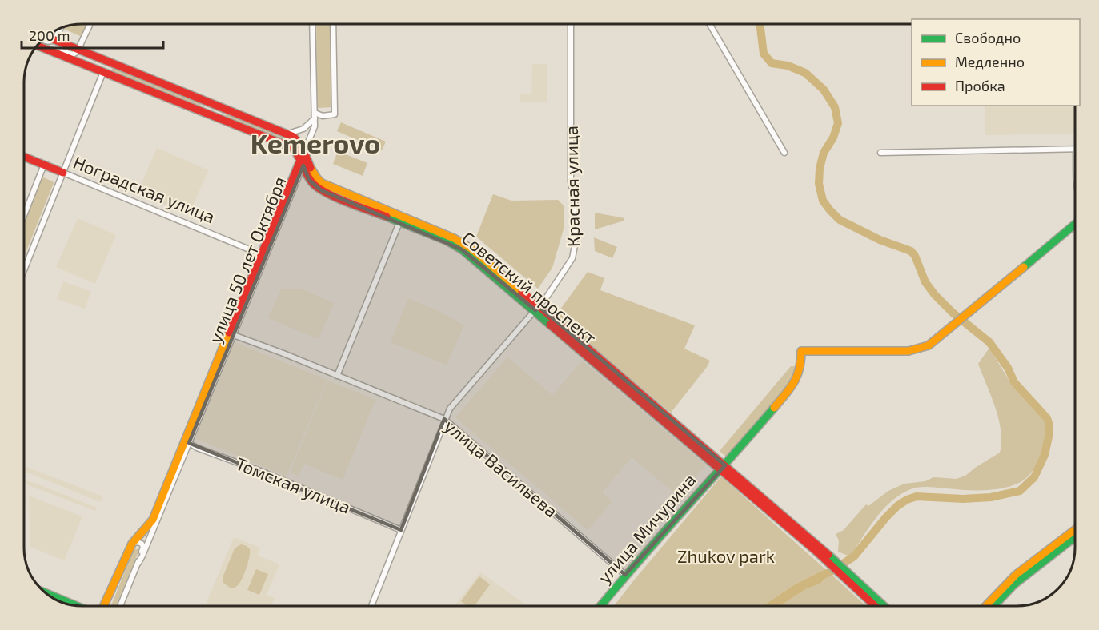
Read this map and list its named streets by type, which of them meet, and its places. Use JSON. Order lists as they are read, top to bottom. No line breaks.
{"streets":{"main road":["Ноградская улица","улица 50 лет Октября","Советский проспект","улица Мичурина"],"street":["Красная улица","улица Васильева","Томская улица"]},"crossings":[["Красная улица","Советский проспект"],["Красная улица","улица Васильева"],["Красная улица","Томская улица"],["Ноградская улица","улица 50 лет Октября"],["улица 50 лет Октября","Советский проспект"],["улица 50 лет Октября","улица Васильева"],["улица 50 лет Октября","Томская улица"],["Советский проспект","улица Мичурина"],["улица Васильева","улица Мичурина"]],"districts":["Kemerovo"],"parks":["Zhukov park"],"legend":["Свободно","Медленно","Пробка"],"scale_bar":"200 m"}
